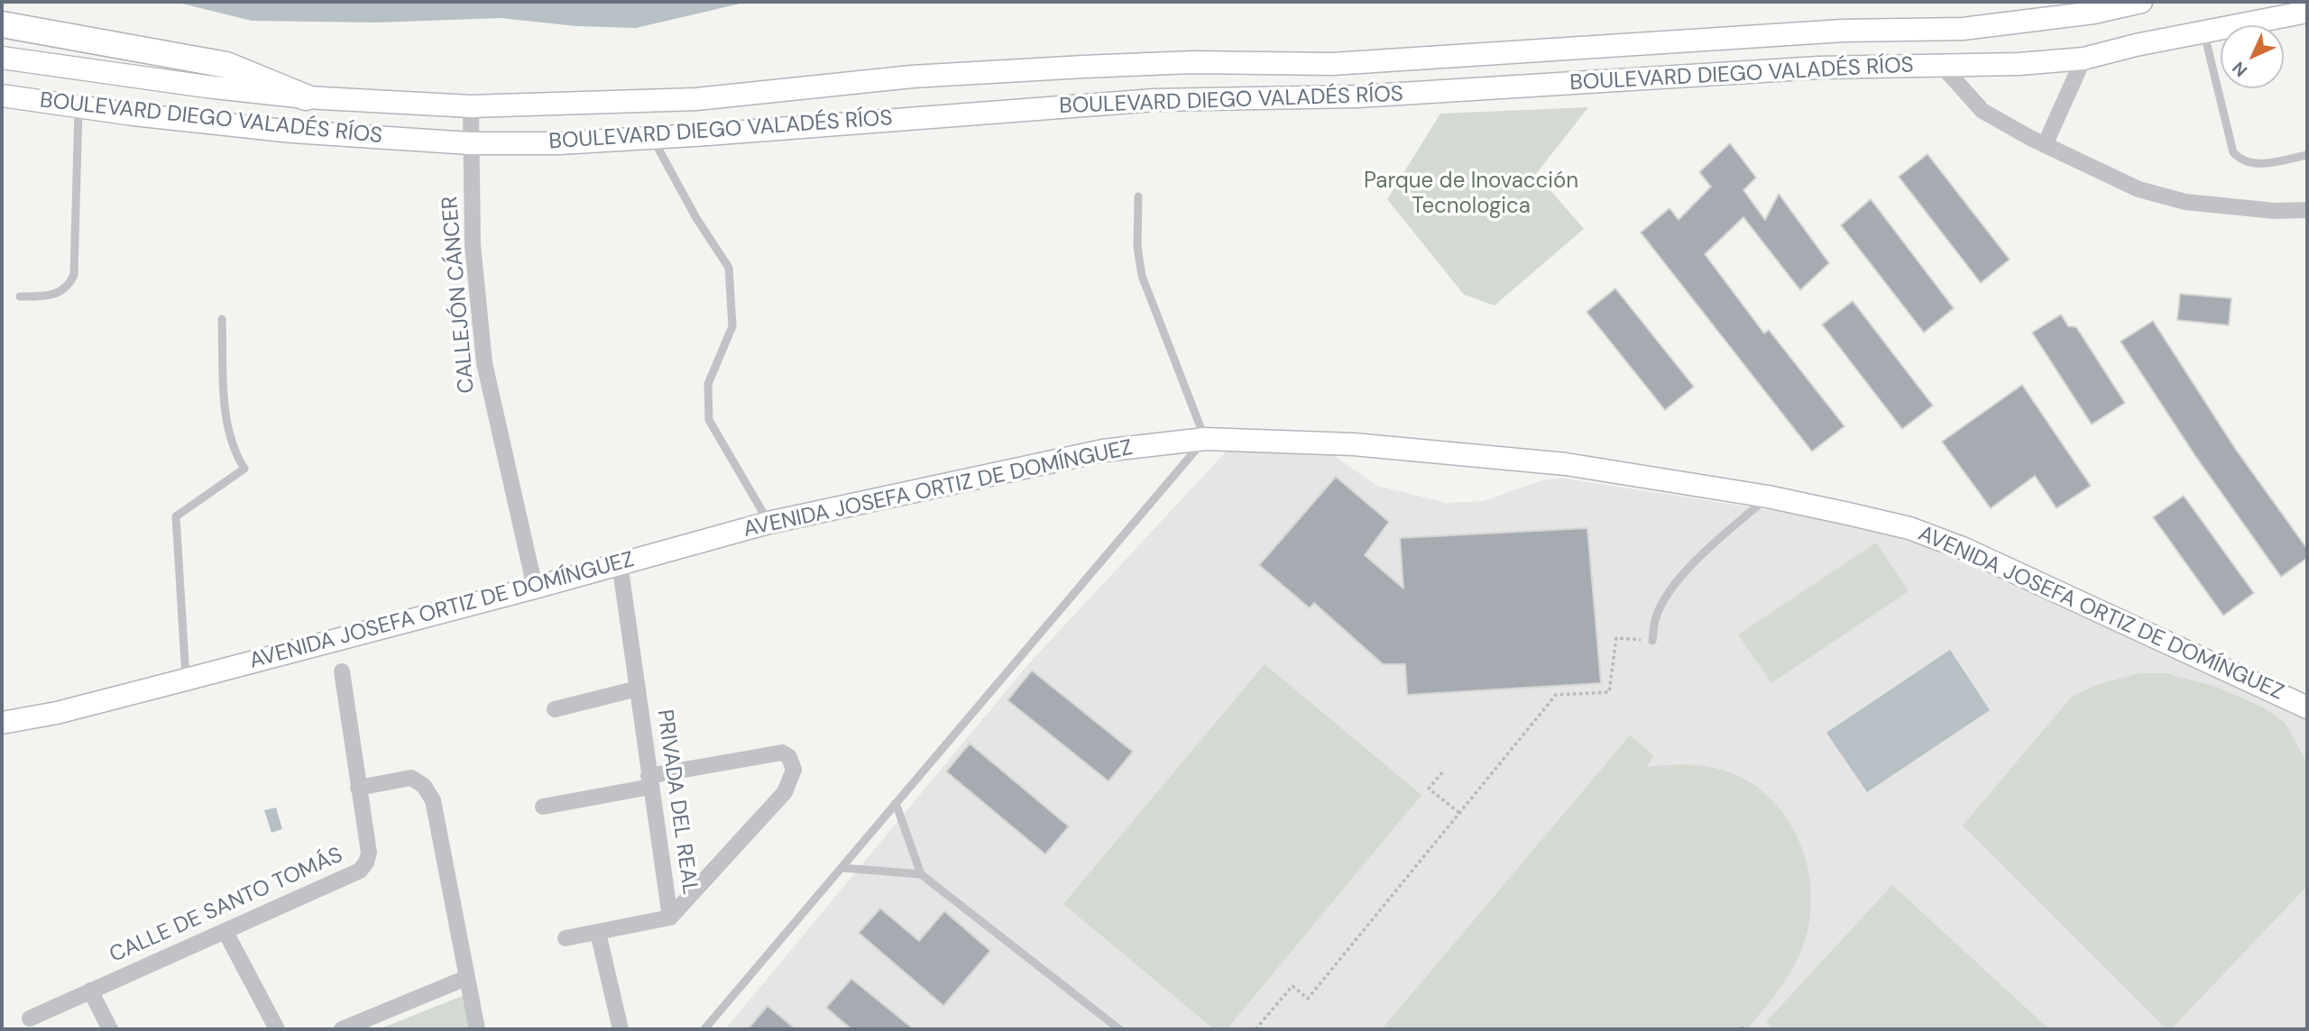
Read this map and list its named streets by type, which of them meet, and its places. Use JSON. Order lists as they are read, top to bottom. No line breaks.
{"streets":{"main road":["BOULEVARD DIEGO VALADÉS RÍOS","AVENIDA JOSEFA ORTIZ DE DOMÍNGUEZ"],"street":["CALLEJÓN CÁNCER","PRIVADA DEL REAL","CALLE DE SANTO TOMÁS"]},"crossings":[["BOULEVARD DIEGO VALADÉS RÍOS","CALLEJÓN CÁNCER"],["CALLEJÓN CÁNCER","AVENIDA JOSEFA ORTIZ DE DOMÍNGUEZ"],["AVENIDA JOSEFA ORTIZ DE DOMÍNGUEZ","PRIVADA DEL REAL"]],"parks":["Parque de Inovacción Tecnologica"],"north":"bottom left"}
